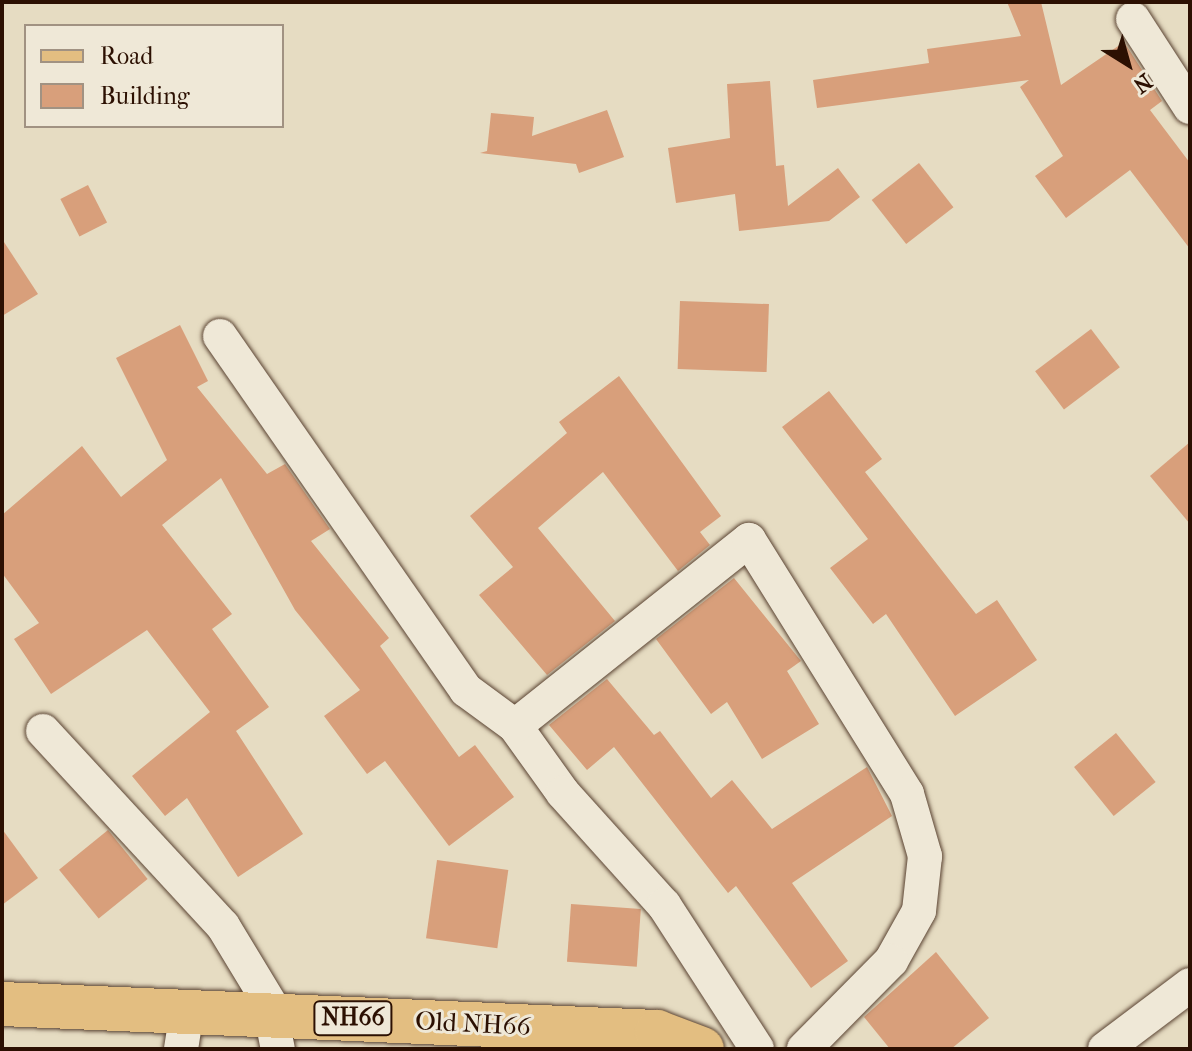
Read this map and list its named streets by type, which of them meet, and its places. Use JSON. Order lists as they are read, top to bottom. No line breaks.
{"streets":{"main road":["NH66","Old NH66"]},"legend":["Road","Building"],"north":"bottom right"}
